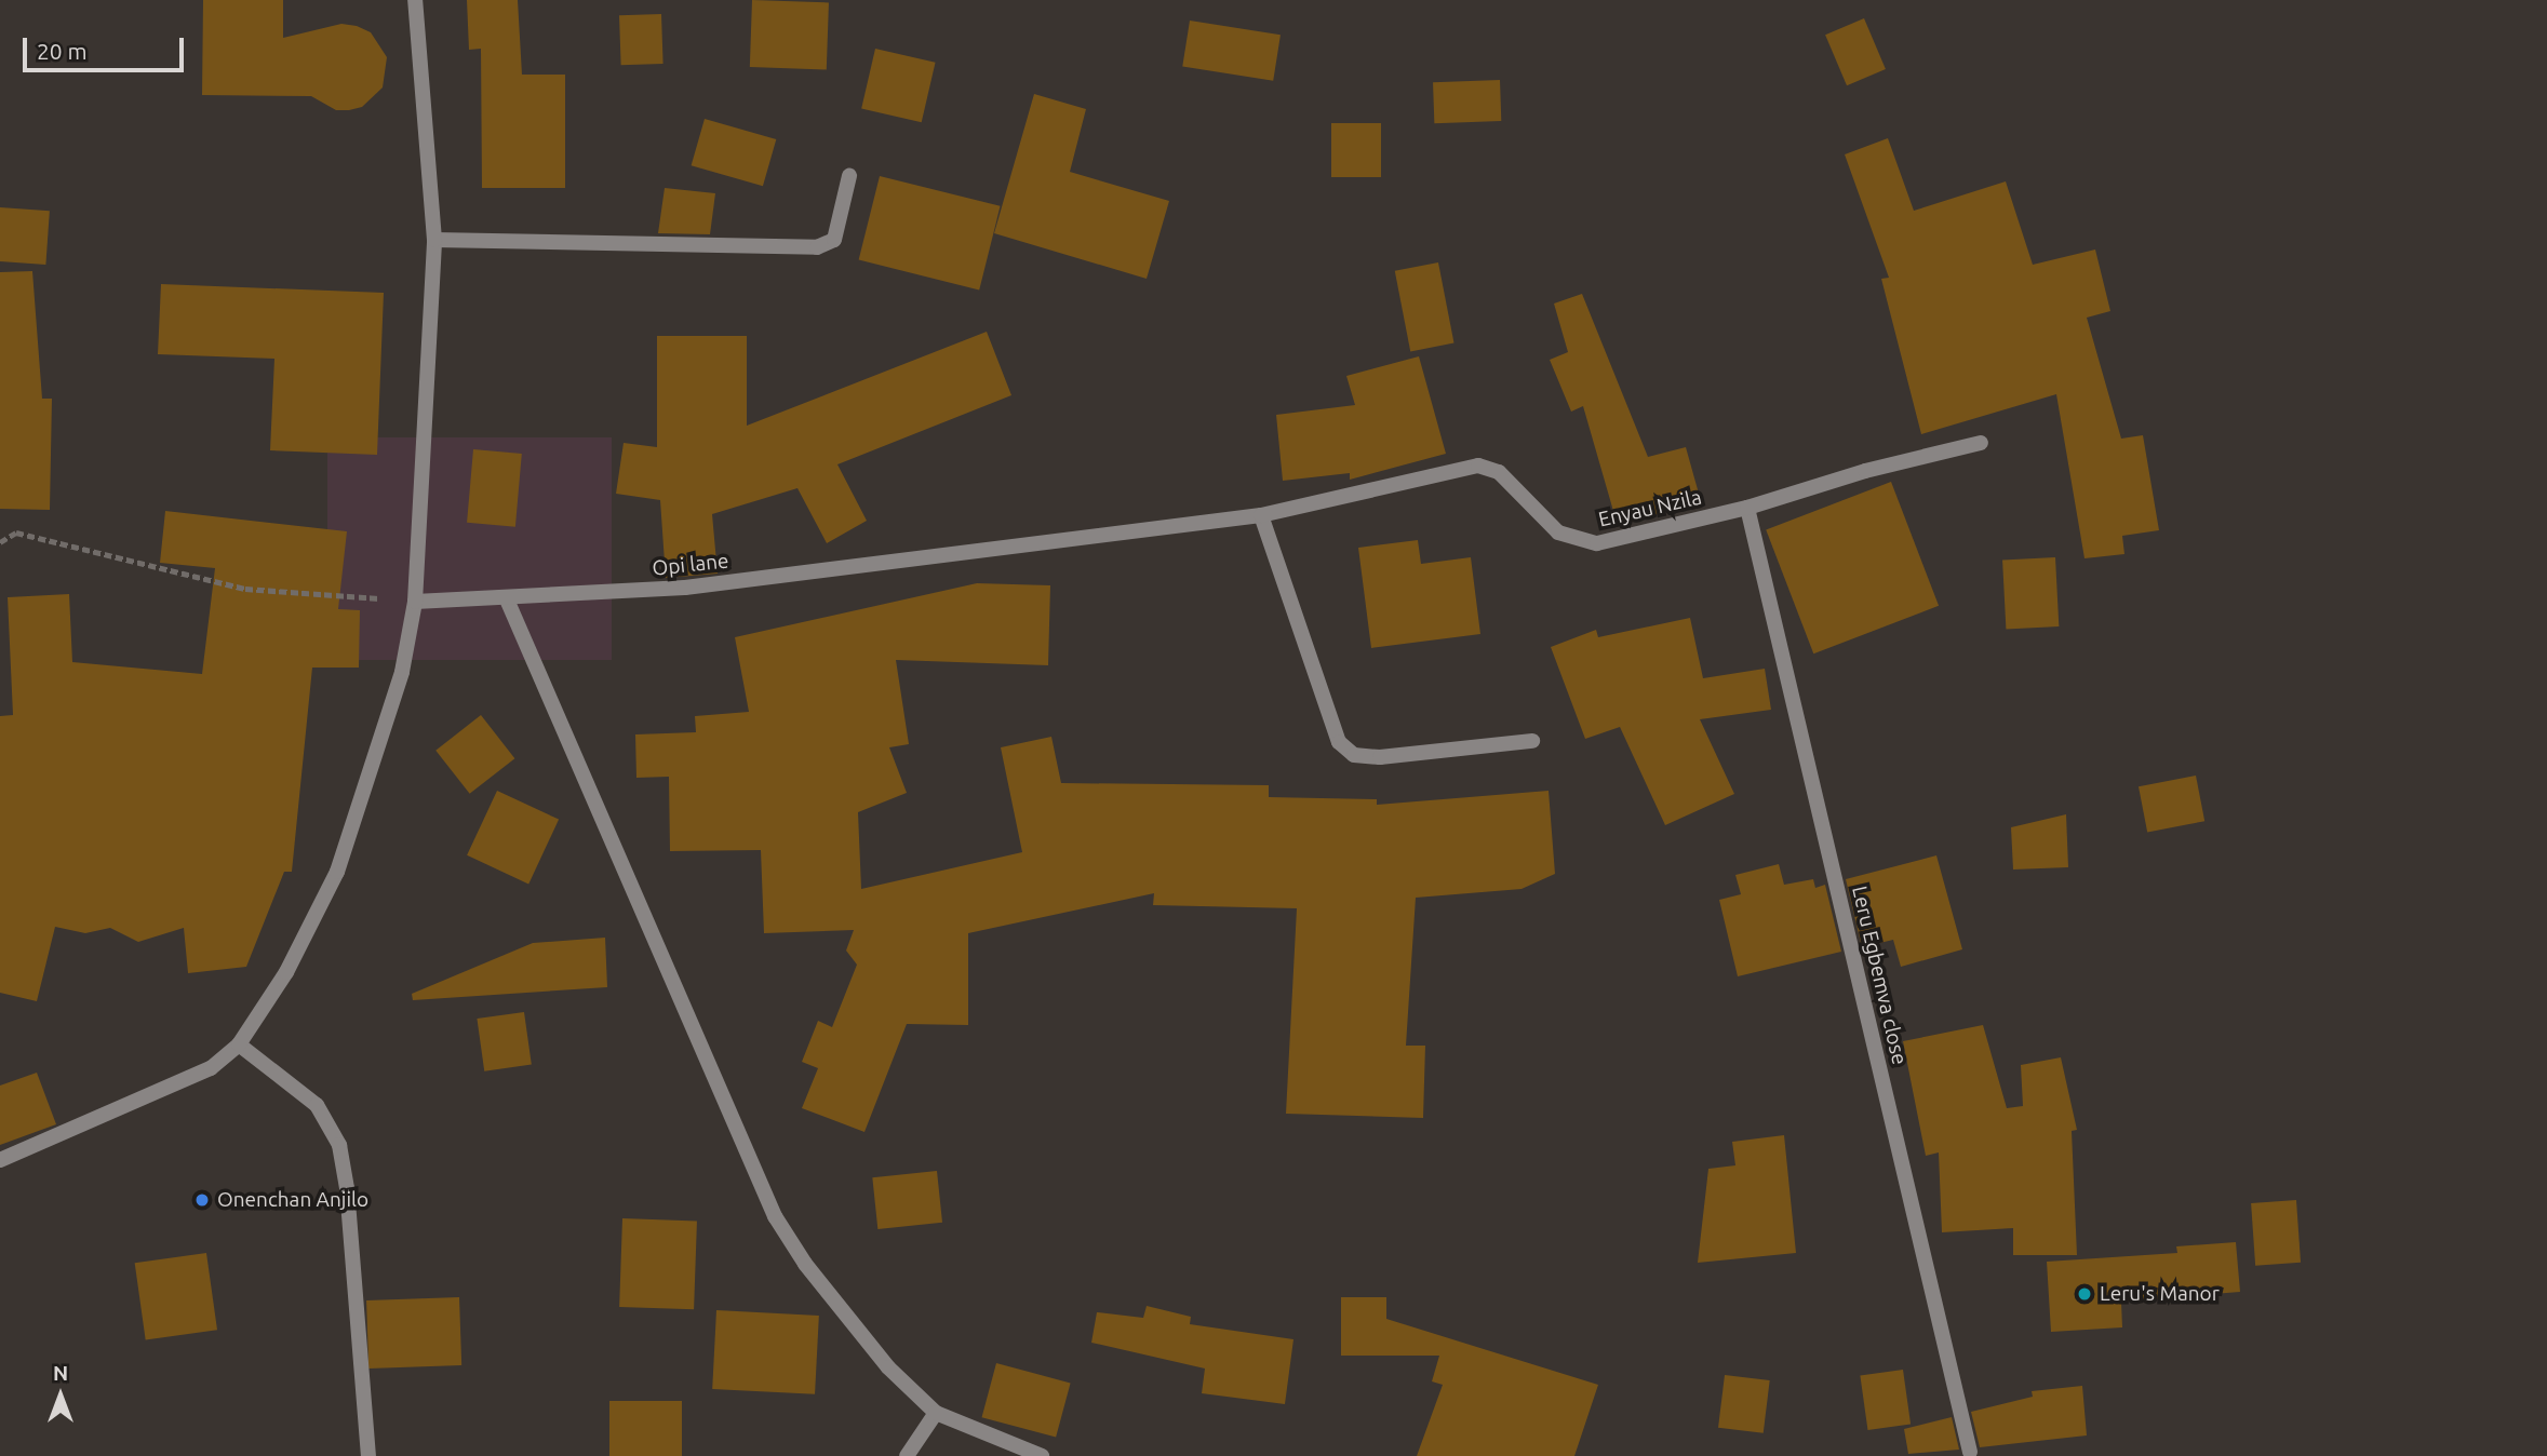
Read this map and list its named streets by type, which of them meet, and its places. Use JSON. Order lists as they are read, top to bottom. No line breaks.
{"streets":{"street":["Enyau Nzila","Opi lane","Leru Egbemva close"]},"crossings":[["Enyau Nzila","Opi lane"],["Enyau Nzila","Leru Egbemva close"]],"places":["Onenchan Anjilo","Leru's Manor"],"scale_bar":"20 m","north":"top"}
